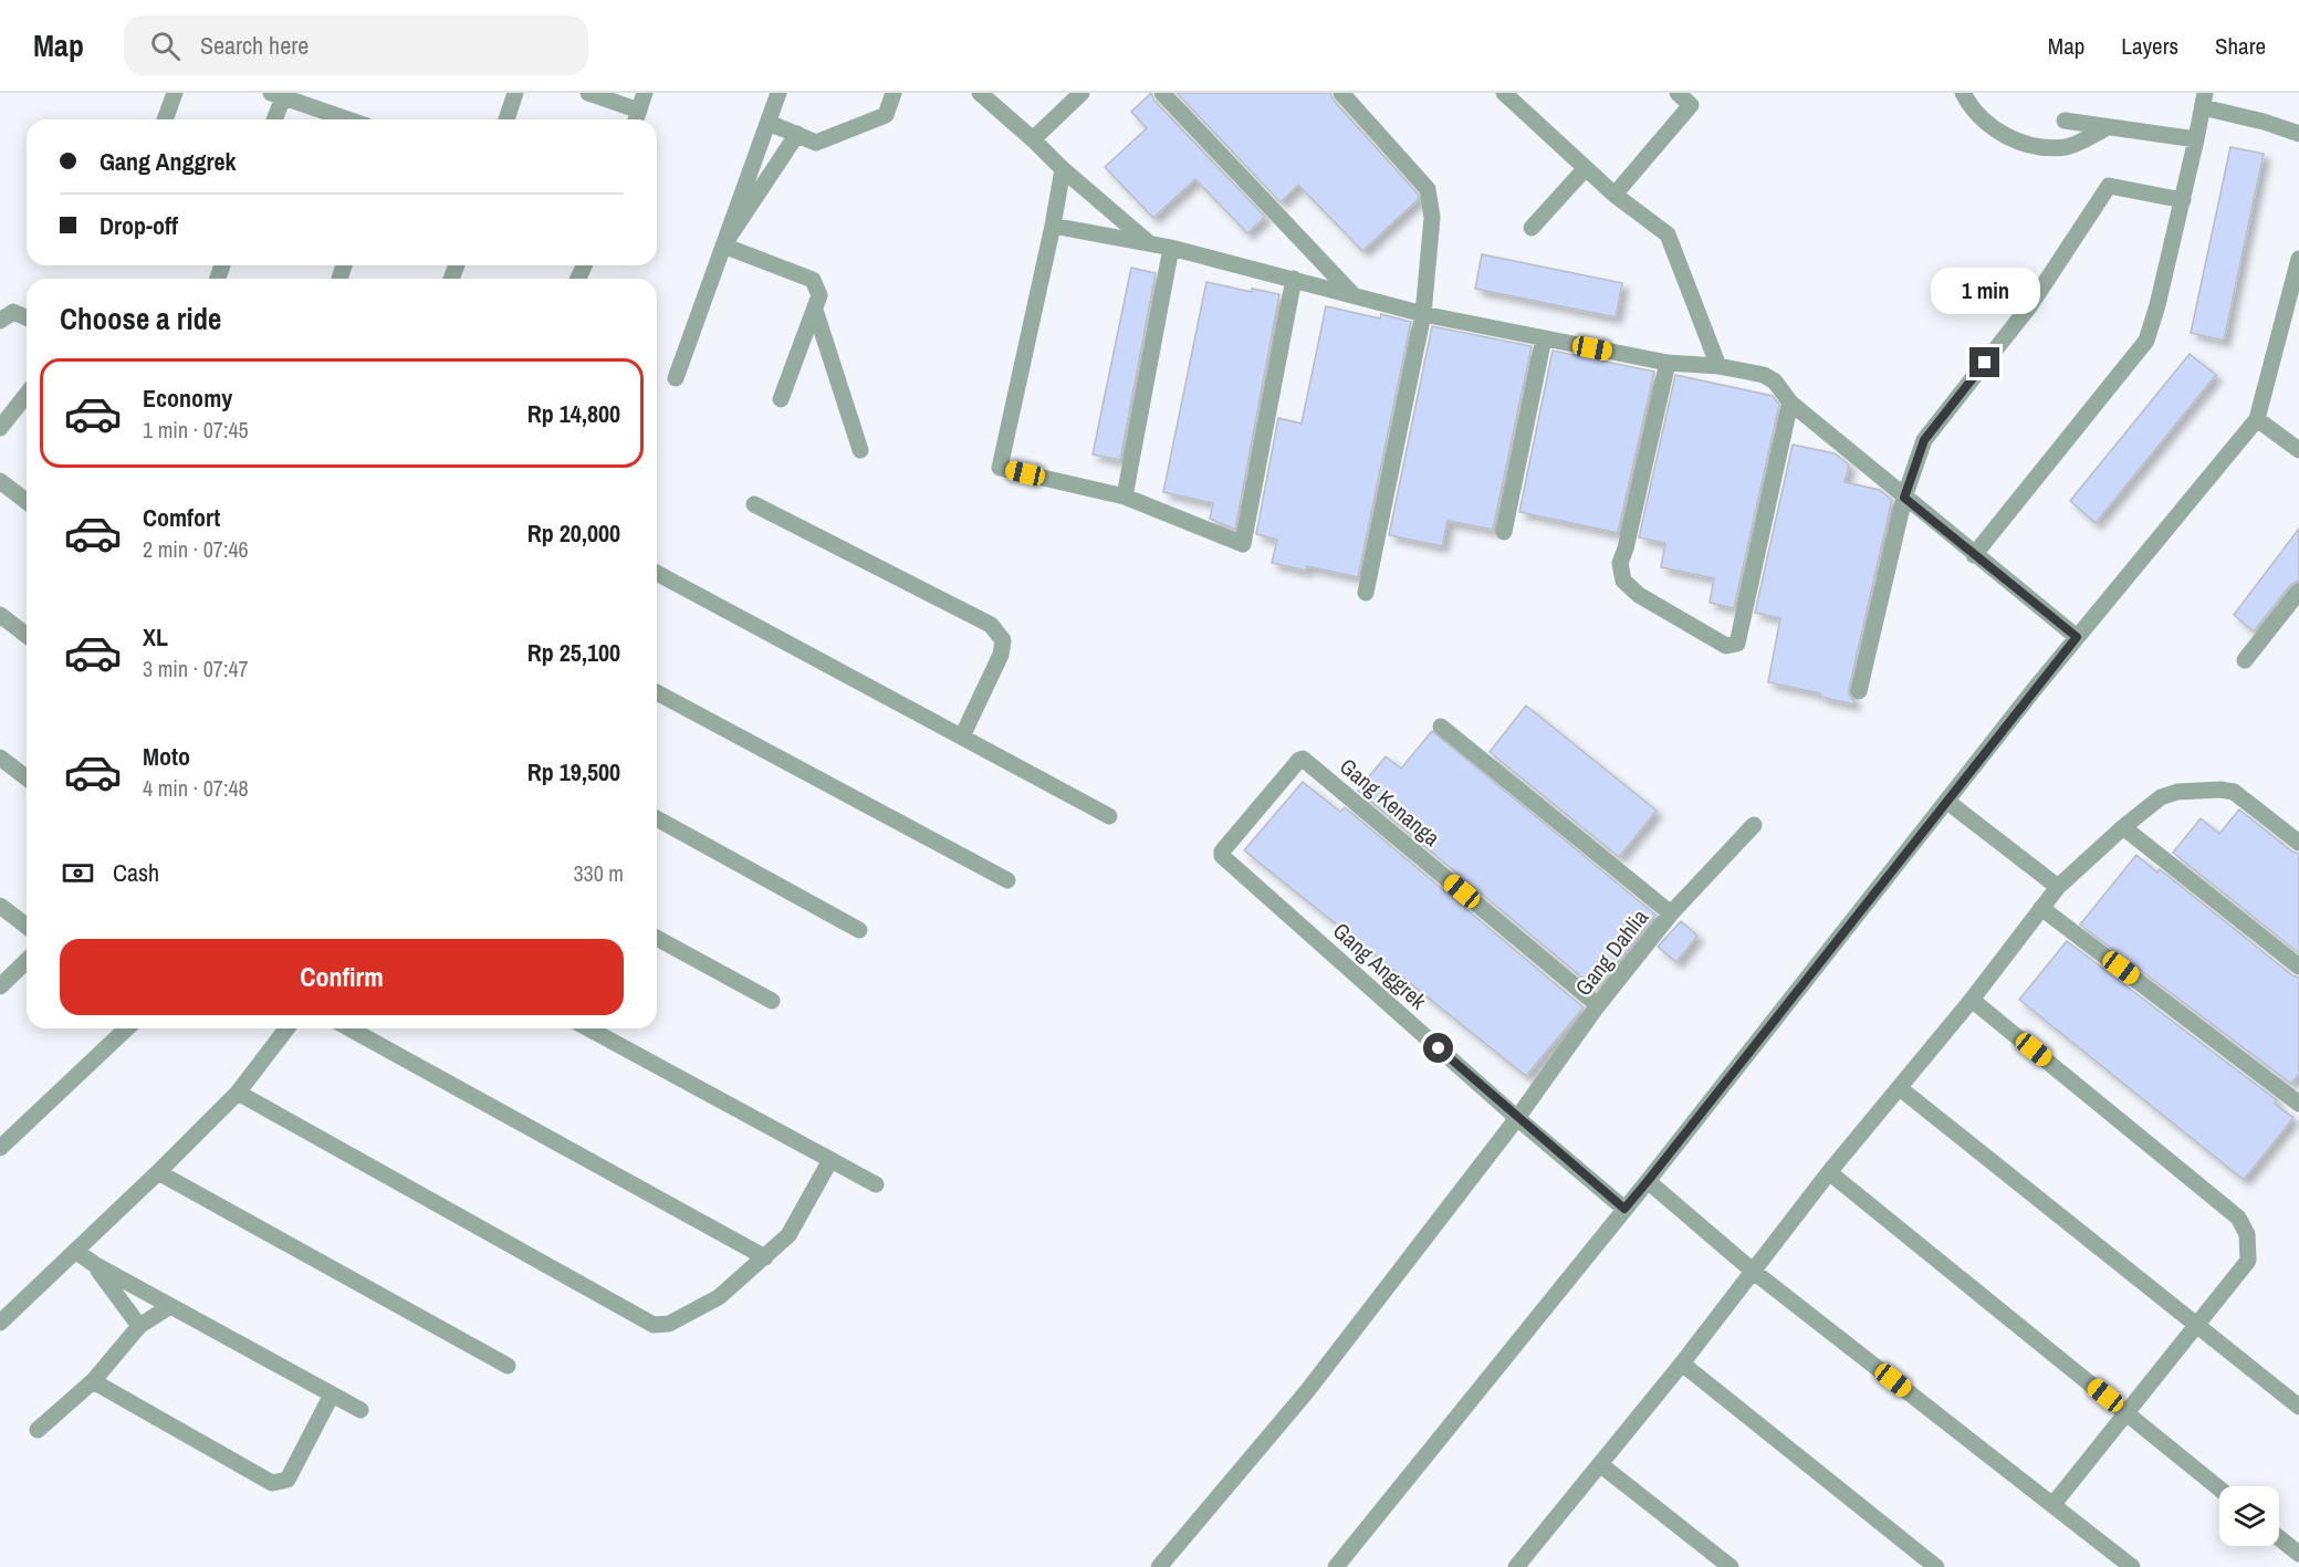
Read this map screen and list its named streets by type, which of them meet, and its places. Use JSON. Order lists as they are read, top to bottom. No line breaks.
{"streets":{"street":["Gang Kenanga","Gang Dahlia","Gang Anggrek"]},"crossings":[["Gang Kenanga","Gang Dahlia"],["Gang Kenanga","Gang Anggrek"],["Gang Dahlia","Gang Anggrek"]],"page":{"header":"Map","search":"Search here","nav":["Map","Layers","Share"],"banner":["Gang Anggrek","Drop-off"],"bubble":"1 min","heading":"Choose a ride","list":[{"name":"Economy","note":"1 min · 07:45","value":"Rp 14,800"},{"name":"Comfort","note":"2 min · 07:46","value":"Rp 20,000"},{"name":"XL","note":"3 min · 07:47","value":"Rp 25,100"},{"name":"Moto","note":"4 min · 07:48","value":"Rp 19,500"}],"pay":["Cash","330 m"],"buttons":"Confirm"}}
